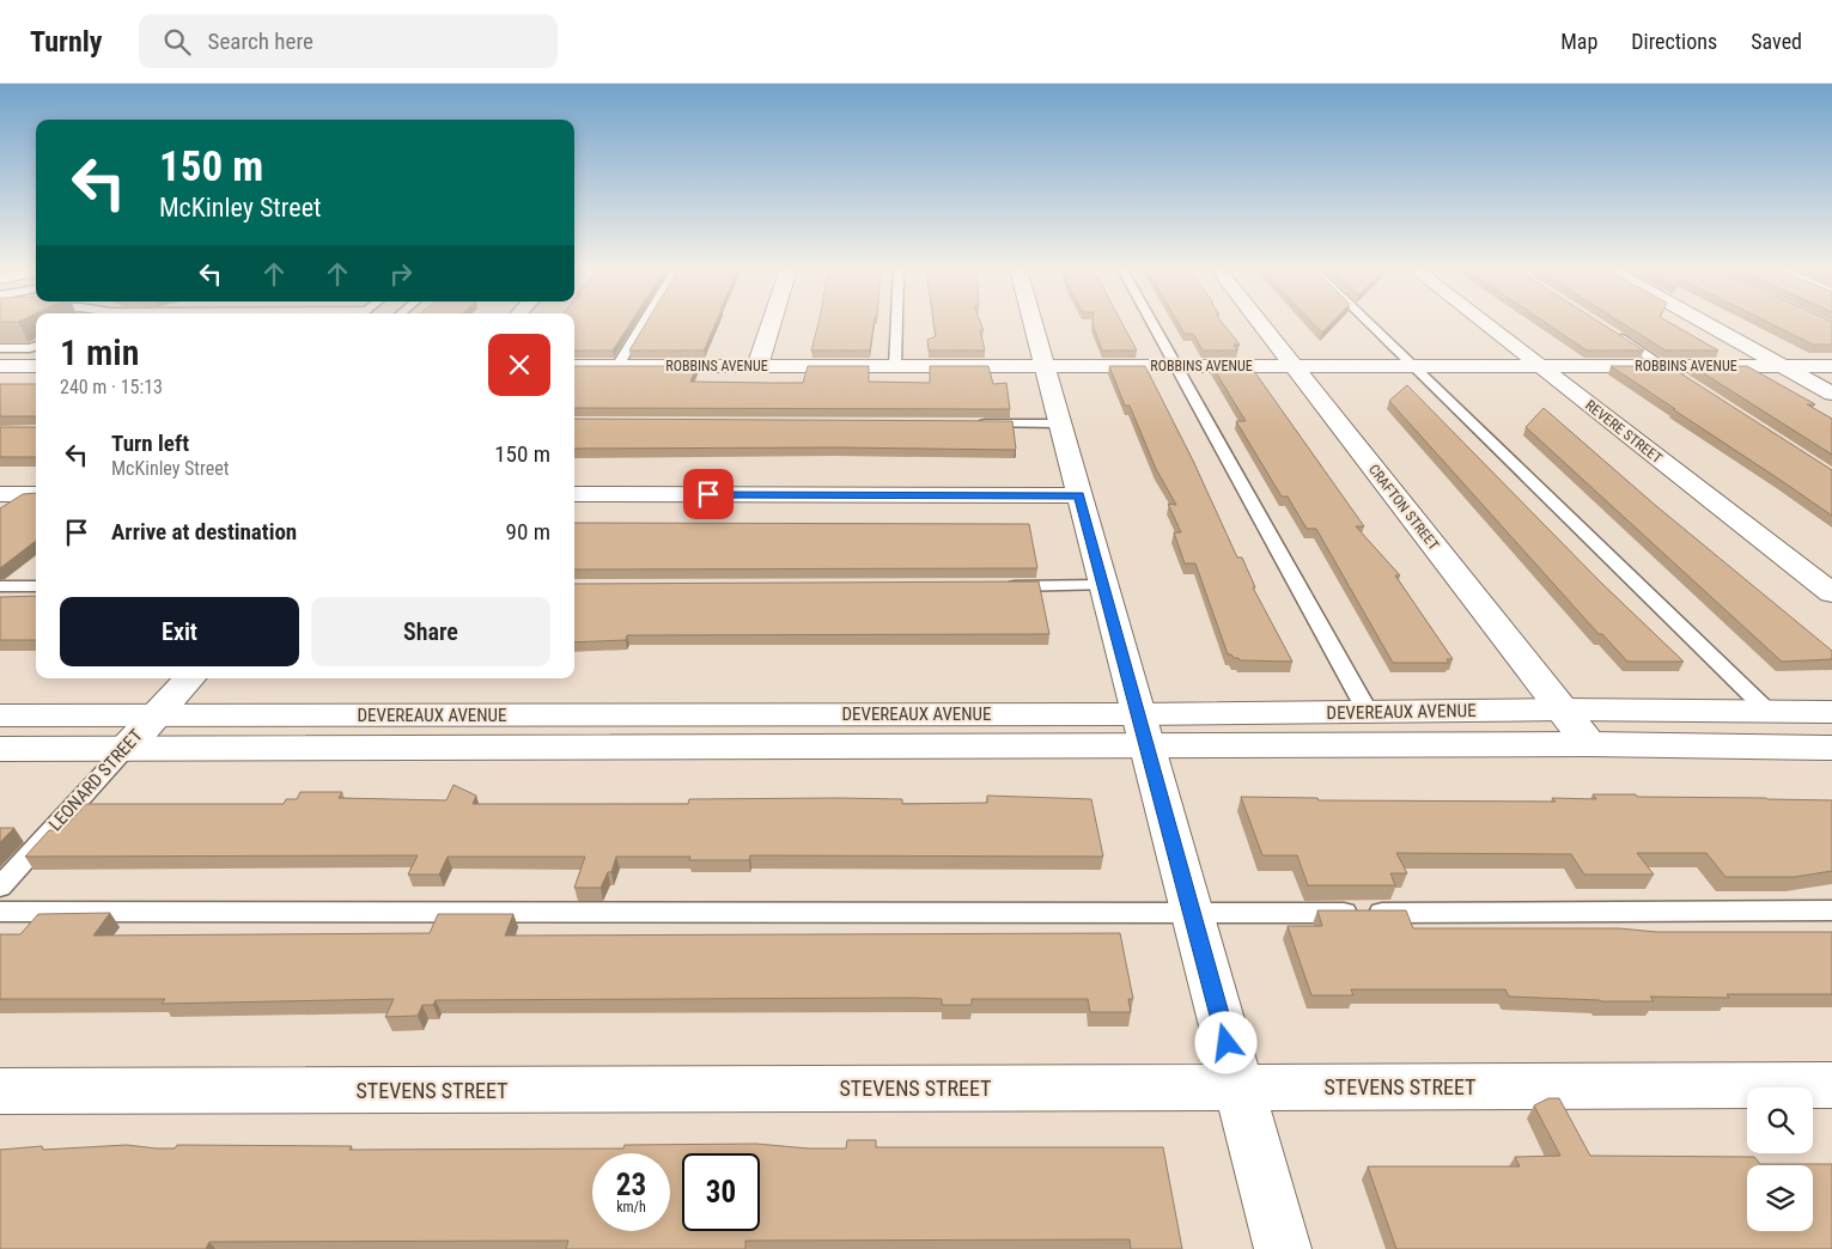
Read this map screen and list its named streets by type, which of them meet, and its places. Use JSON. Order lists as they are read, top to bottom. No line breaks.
{"streets":{"main road":["ROBBINS AVENUE","REVERE STREET","CRAFTON STREET","DEVEREAUX AVENUE","LEONARD STREET","STEVENS STREET"]},"crossings":[["ROBBINS AVENUE","REVERE STREET"],["ROBBINS AVENUE","CRAFTON STREET"],["CRAFTON STREET","DEVEREAUX AVENUE"],["DEVEREAUX AVENUE","LEONARD STREET"]],"page":{"header":"Turnly","search":"Search here","nav":["Map","Directions","Saved"],"turn":["150 m","McKinley Street"],"heading":["1 min","240 m · 15:13"],"list":[{"name":"Turn left","note":"McKinley Street","value":"150 m"},{"name":"Arrive at destination","value":"90 m"}],"buttons":["Exit","Share"],"speed":"23 km/h","limit":"30"}}
